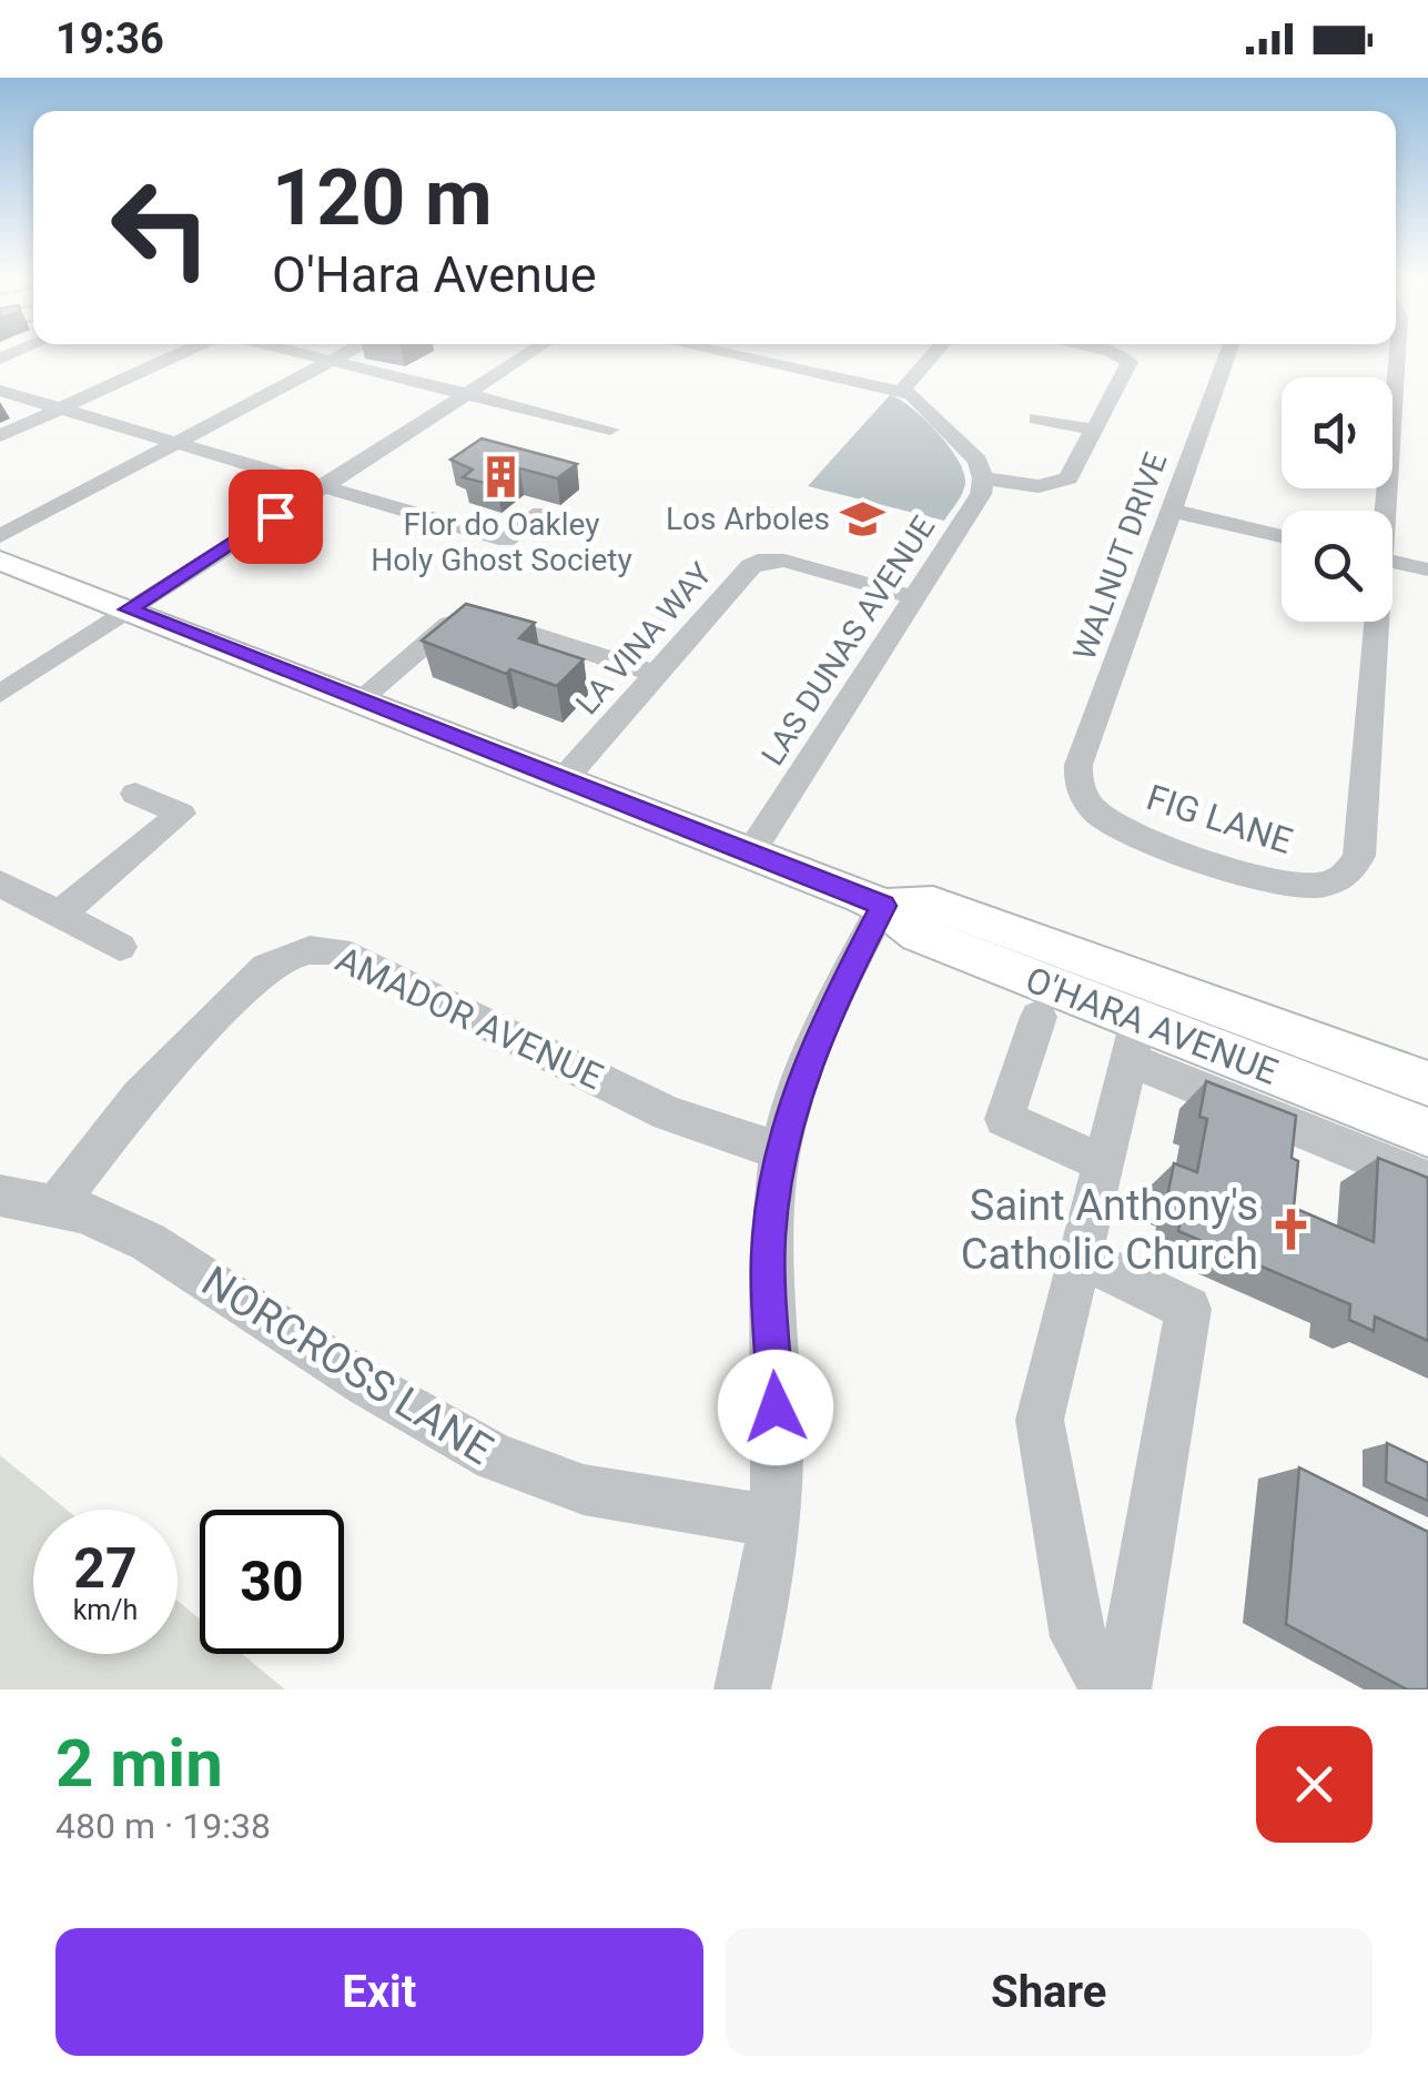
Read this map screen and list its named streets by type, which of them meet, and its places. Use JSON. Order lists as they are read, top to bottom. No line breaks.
{"streets":{"main road":["O'HARA AVENUE"],"street":["WALNUT DRIVE","LA VINA WAY","LAS DUNAS AVENUE","FIG LANE","AMADOR AVENUE","NORCROSS LANE"]},"crossings":[["WALNUT DRIVE","FIG LANE"],["LA VINA WAY","LAS DUNAS AVENUE"],["LA VINA WAY","O'HARA AVENUE"],["LAS DUNAS AVENUE","O'HARA AVENUE"],["AMADOR AVENUE","NORCROSS LANE"]],"places":{"building":["Flor do Oakley Holy Ghost Society"],"school or university":["Los Arboles"],"church":["Saint Anthony's Catholic Church"]},"page":{"status":"19:36","turn":["120 m","O'Hara Avenue"],"speed":"27 km/h","limit":"30","heading":["2 min","480 m · 19:38"],"buttons":["Exit","Share"]}}
